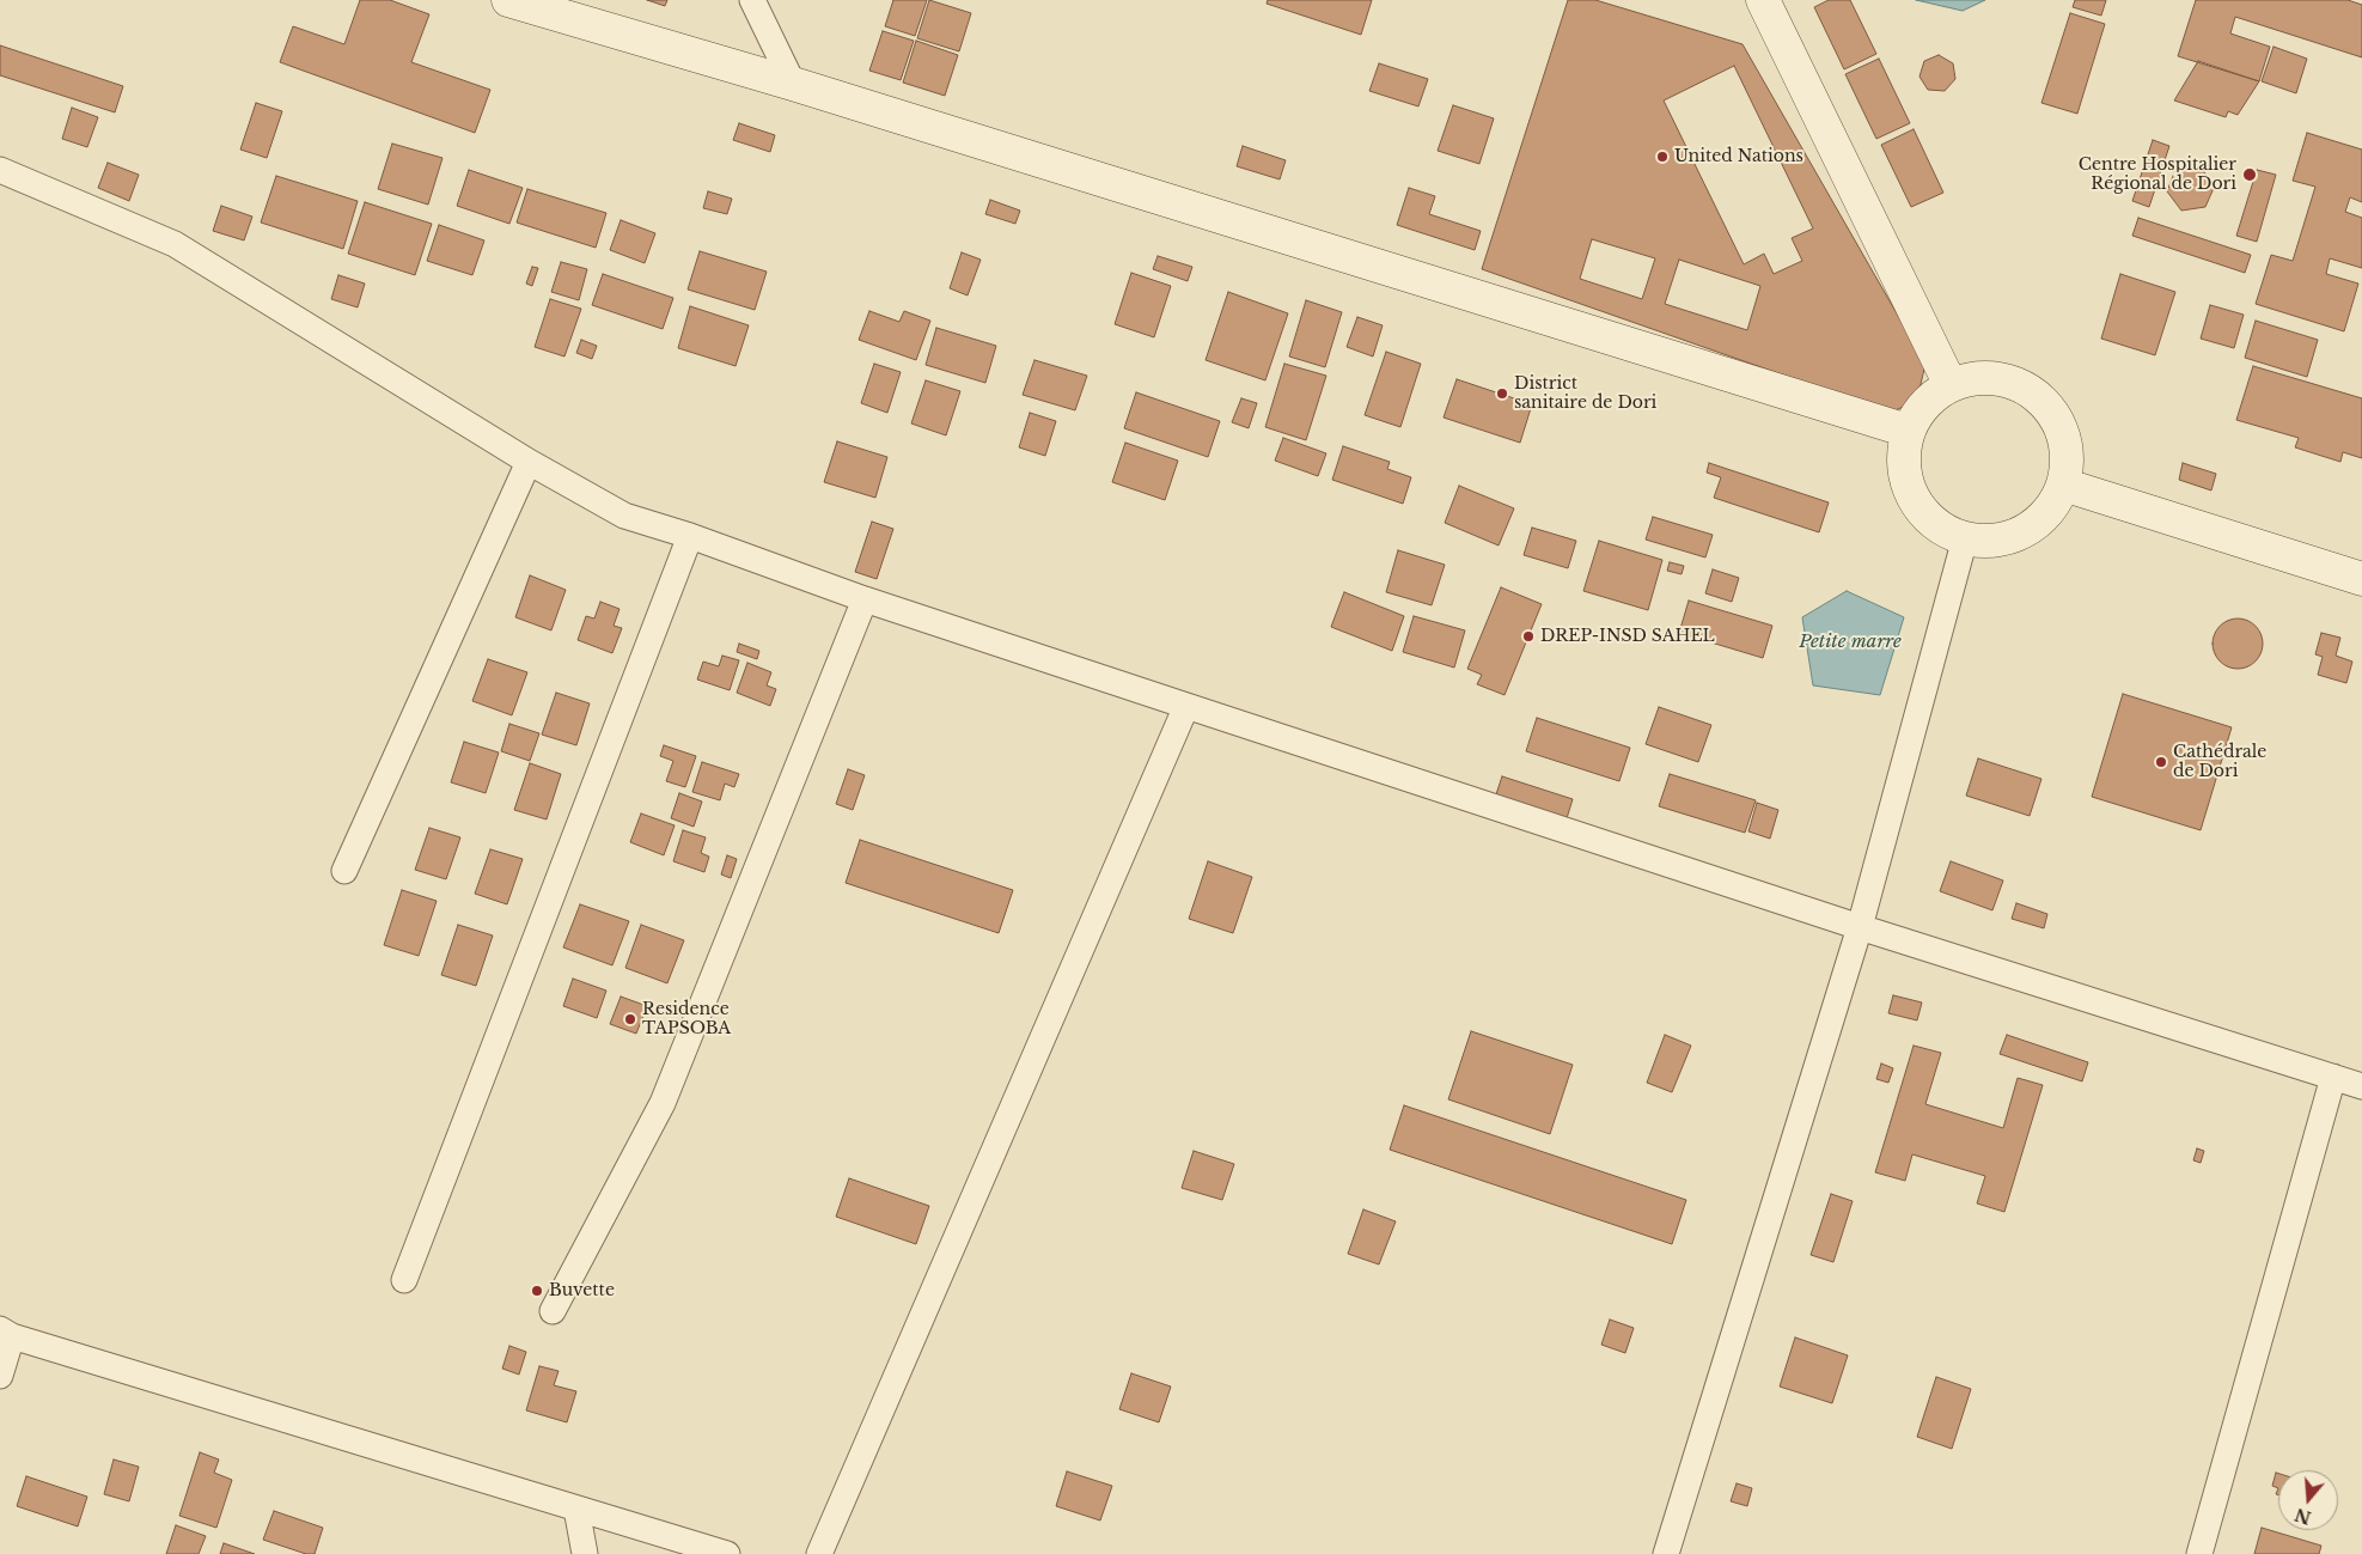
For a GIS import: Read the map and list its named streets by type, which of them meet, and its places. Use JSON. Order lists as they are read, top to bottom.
{
  "water": ["Petite marre"],
  "places": [
    "United Nations",
    "Centre Hospitalier Régional de Dori",
    "District sanitaire de Dori",
    "DREP-INSD SAHEL",
    "Cathédrale de Dori",
    "Residence TAPSOBA",
    "Buvette"
  ],
  "north": "bottom"
}
